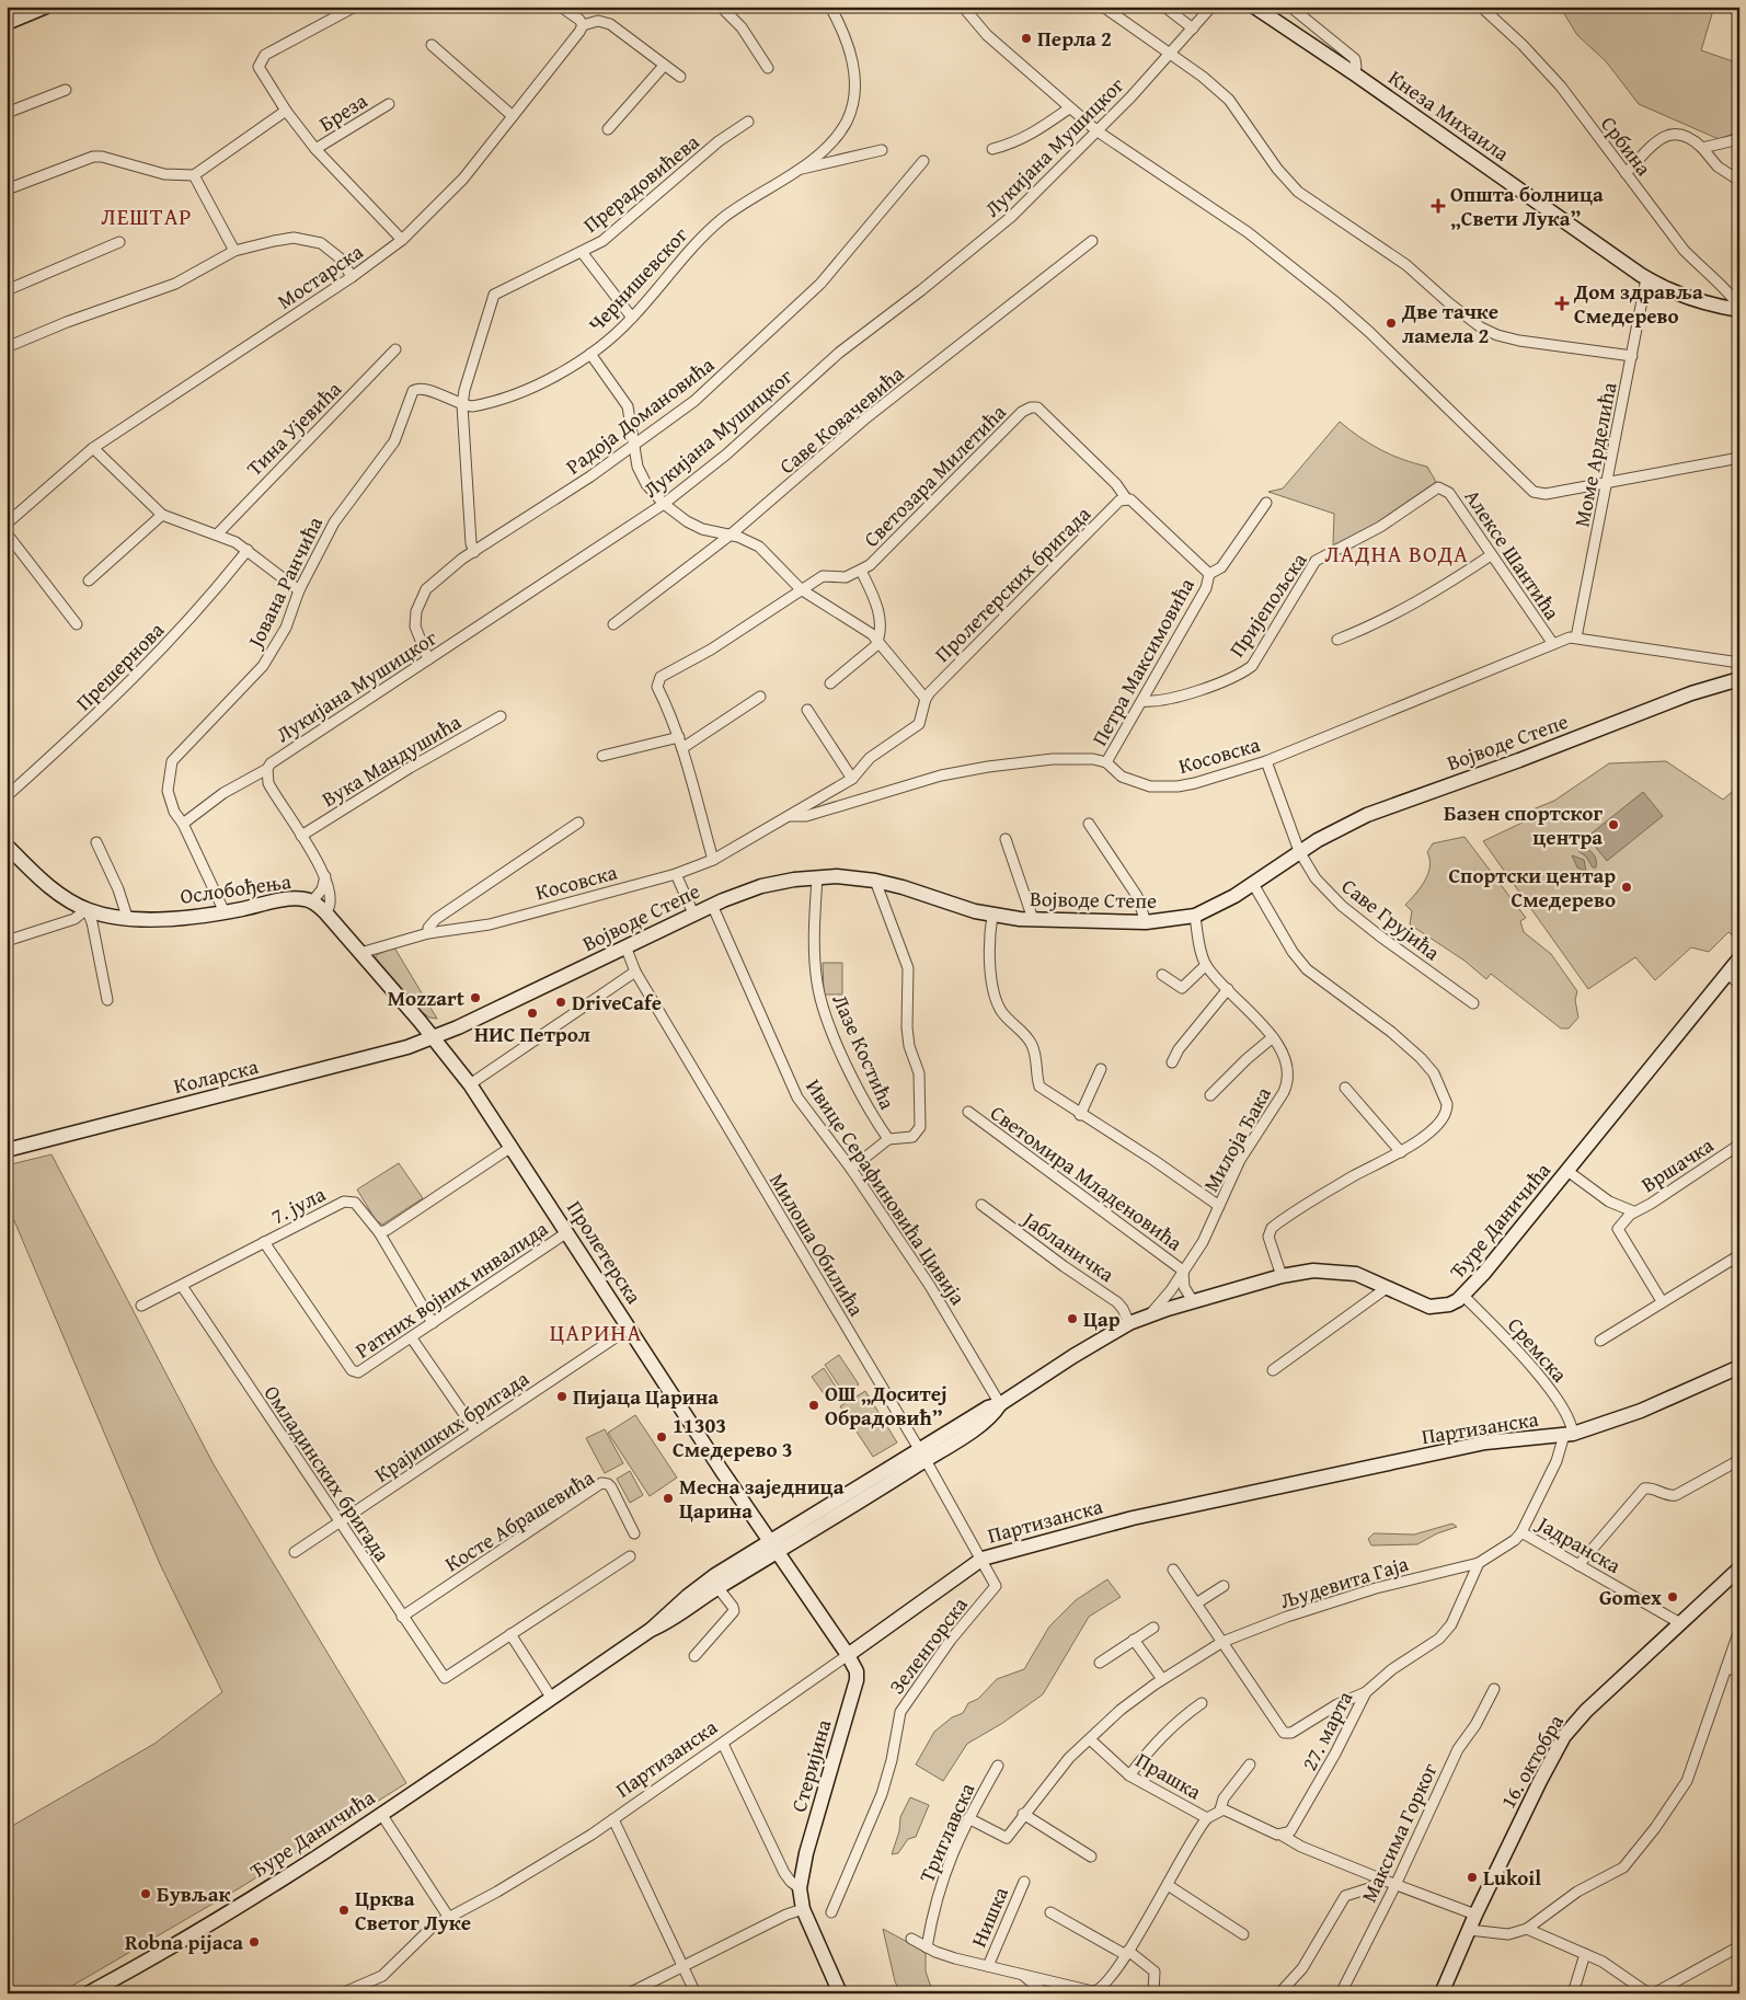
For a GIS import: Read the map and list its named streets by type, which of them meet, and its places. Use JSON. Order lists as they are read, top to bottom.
{
  "streets": {
    "street": [
      "Бреза",
      "Кнеза Михаила",
      "Србина",
      "Лукијана Мушицког",
      "Прерадовићева",
      "Мостарска",
      "Чернишевског",
      "Радоја Домановића",
      "Саве Ковачевића",
      "Тина Ујевића",
      "Моме Арделића",
      "Светозара Милетића",
      "Алексе Шантића",
      "Јована Ранчића",
      "Пролетерских бригада",
      "Пријепољска",
      "Петра Максимовића",
      "Прешернова",
      "Војводе Степе",
      "Косовска",
      "Вука Мандушића",
      "Ослобођења",
      "Саве Грујића",
      "Лазе Костића",
      "Коларска",
      "Милоја Ђака",
      "Вршачка",
      "Светомира Младеновића",
      "Ивице Серафиновића Цивија",
      "7. јула",
      "Ђуре Даничића",
      "Милоша Обилића",
      "Јабланичка",
      "Пролетерска",
      "Ратних војних инвалида",
      "Сремска",
      "Крајишких бригада",
      "Партизанска",
      "Омладинских бригада",
      "Косте Абрашевића",
      "Јадранска",
      "Људевита Гаја",
      "Зеленгорска",
      "27. марта",
      "16. октобра",
      "Стеријина",
      "Прашка",
      "Триглавска",
      "Максима Горког",
      "Нишка"
    ]
  },
  "crossings": [
    ["Кнеза Михаила", "Србина"],
    ["Кнеза Михаила", "Моме Арделића"],
    ["Лукијана Мушицког", "Радоја Домановића"],
    ["Лукијана Мушицког", "Вука Мандушића"],
    ["Лукијана Мушицког", "Ослобођења"],
    ["Прерадовићева", "Чернишевског"],
    ["Прерадовићева", "Радоја Домановића"],
    ["Прерадовићева", "Јована Ранчића"],
    ["Чернишевског", "Јована Ранчића"],
    ["Моме Арделића", "Косовска"],
    ["Светозара Милетића", "Пролетерских бригада"],
    ["Алексе Шантића", "Пријепољска"],
    ["Алексе Шантића", "Косовска"],
    ["Јована Ранчића", "Ослобођења"],
    ["Пролетерских бригада", "Косовска"],
    ["Пријепољска", "Петра Максимовића"],
    ["Петра Максимовића", "Косовска"],
    ["Војводе Степе", "Ослобођења"],
    ["Војводе Степе", "Саве Грујића"],
    ["Војводе Степе", "Лазе Костића"],
    ["Војводе Степе", "Коларска"],
    ["Војводе Степе", "Милоја Ђака"],
    ["Војводе Степе", "Ивице Серафиновића Цивија"],
    ["Војводе Степе", "Милоша Обилића"],
    ["Војводе Степе", "Пролетерска"],
    ["Косовска", "Ослобођења"],
    ["Ослобођења", "Коларска"],
    ["Ослобођења", "Пролетерска"],
    ["Коларска", "Пролетерска"],
    ["Милоја Ђака", "Светомира Младеновића"],
    ["Милоја Ђака", "Ђуре Даничића"],
    ["Вршачка", "Ђуре Даничића"],
    ["Ивице Серафиновића Цивија", "Ђуре Даничића"],
    ["7. јула", "Ратних војних инвалида"],
    ["7. јула", "Омладинских бригада"],
    ["Ђуре Даничића", "Милоша Обилића"],
    ["Ђуре Даничића", "Јабланичка"],
    ["Ђуре Даничића", "Пролетерска"],
    ["Ђуре Даничића", "Сремска"],
    ["Милоша Обилића", "Партизанска"],
    ["Милоша Обилића", "Зеленгорска"],
    ["Пролетерска", "Ратних војних инвалида"],
    ["Пролетерска", "Крајишких бригада"],
    ["Пролетерска", "Партизанска"],
    ["Пролетерска", "Стеријина"],
    ["Сремска", "Партизанска"],
    ["Сремска", "Јадранска"],
    ["Крајишких бригада", "Омладинских бригада"],
    ["Партизанска", "Јадранска"],
    ["Партизанска", "Зеленгорска"],
    ["Партизанска", "Стеријина"],
    ["Омладинских бригада", "Косте Абрашевића"],
    ["Јадранска", "16. октобра"],
    ["Људевита Гаја", "27. марта"],
    ["Људевита Гаја", "Прашка"],
    ["Људевита Гаја", "Триглавска"]
  ],
  "districts": ["ЛЕШТАР", "ЛАДНА ВОДА", "ЦАРИНА"],
  "places": {
    "other": [
      "Перла 2",
      "Две тачке ламела 2",
      "Базен спортског центра",
      "Спортски центар Смедерево",
      "Mozzart",
      "DriveCafe",
      "НИС Петрол",
      "Цар",
      "Пијаца Царина",
      "ОШ „Доситеј Обрадовић”",
      "11303 Смедерево 3",
      "Месна заједница Царина",
      "Gomex",
      "Lukoil",
      "Бувљак",
      "Црква Светог Луке",
      "Robna pijaca"
    ],
    "health": ["Општа болница „Свети Лука”", "Дом здравља Смедерево"]
  }
}
